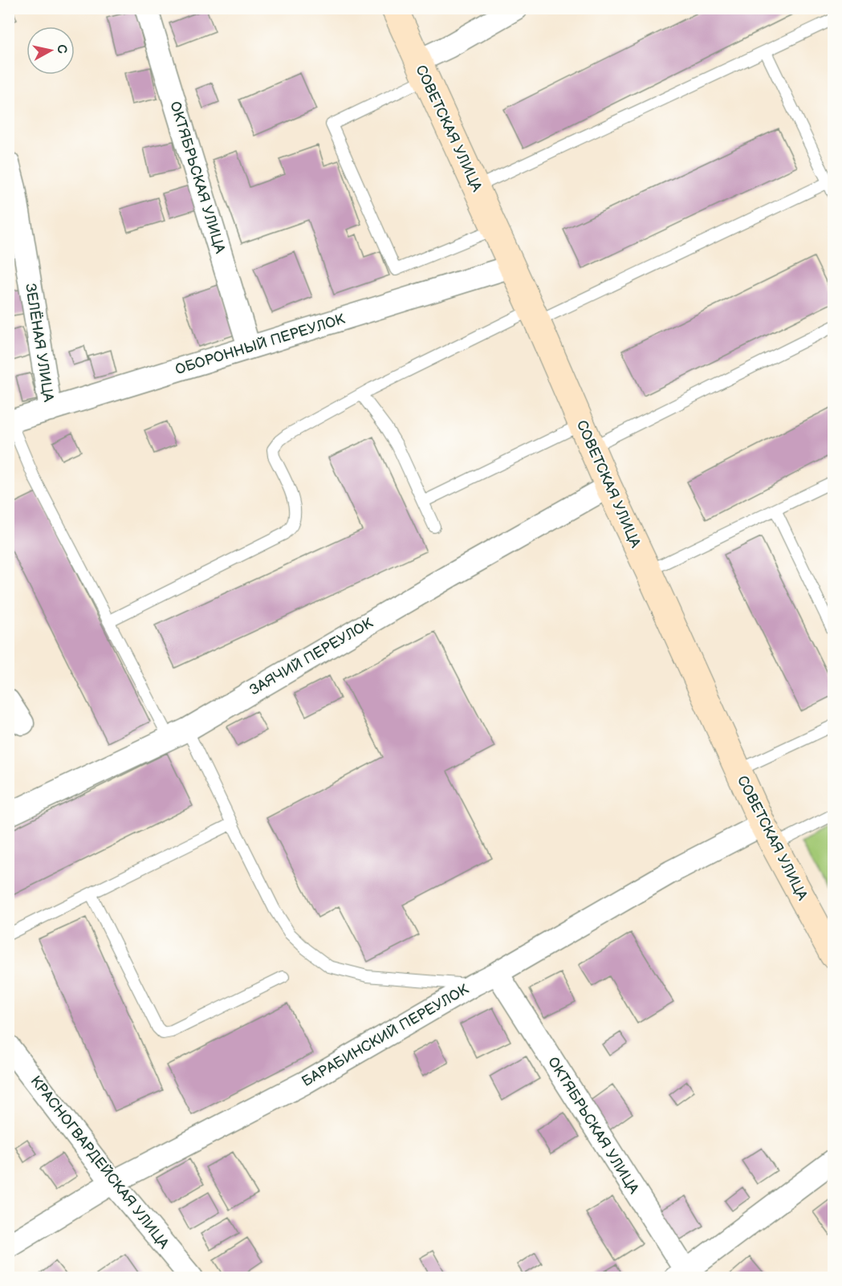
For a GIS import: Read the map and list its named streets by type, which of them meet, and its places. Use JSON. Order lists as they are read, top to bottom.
{
  "streets": {
    "street": [
      "СОВЕТСКАЯ УЛИЦА",
      "ОКТЯБРЬСКАЯ УЛИЦА",
      "ЗЕЛЁНАЯ УЛИЦА",
      "ОБОРОННЫЙ ПЕРЕУЛОК",
      "ЗАЯЧИЙ ПЕРЕУЛОК",
      "БАРАБИНСКИЙ ПЕРЕУЛОК",
      "КРАСНОГВАРДЕЙСКАЯ УЛИЦА"
    ]
  },
  "crossings": [
    ["СОВЕТСКАЯ УЛИЦА", "ОБОРОННЫЙ ПЕРЕУЛОК"],
    ["СОВЕТСКАЯ УЛИЦА", "ЗАЯЧИЙ ПЕРЕУЛОК"],
    ["СОВЕТСКАЯ УЛИЦА", "БАРАБИНСКИЙ ПЕРЕУЛОК"],
    ["ОКТЯБРЬСКАЯ УЛИЦА", "ОБОРОННЫЙ ПЕРЕУЛОК"],
    ["ОКТЯБРЬСКАЯ УЛИЦА", "БАРАБИНСКИЙ ПЕРЕУЛОК"],
    ["ЗЕЛЁНАЯ УЛИЦА", "ОБОРОННЫЙ ПЕРЕУЛОК"],
    ["БАРАБИНСКИЙ ПЕРЕУЛОК", "КРАСНОГВАРДЕЙСКАЯ УЛИЦА"]
  ],
  "north": "right"
}
